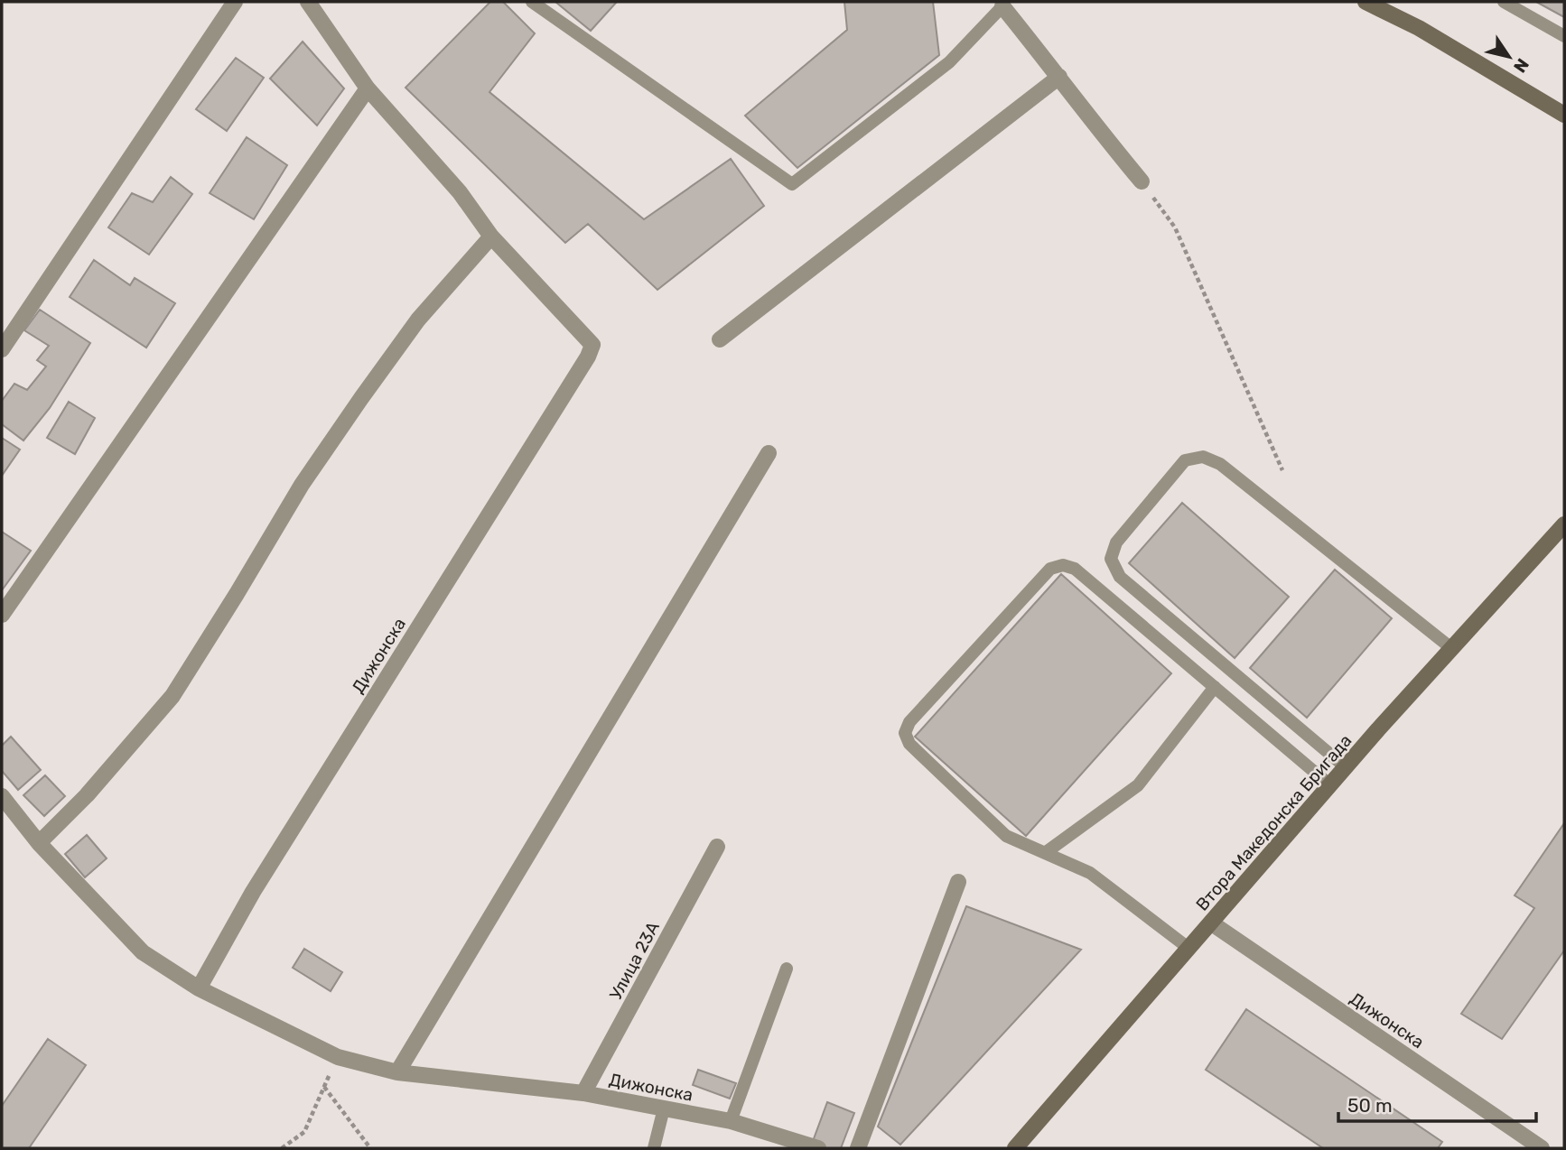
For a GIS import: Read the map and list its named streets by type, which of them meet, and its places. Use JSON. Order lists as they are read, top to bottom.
{
  "streets": {
    "street": ["Дижонска", "Втора Македонска Бригада", "Улица 23А"]
  },
  "crossings": [
    ["Дижонска", "Втора Македонска Бригада"],
    ["Дижонска", "Улица 23А"]
  ],
  "scale_bar": "50 m",
  "north": "bottom right"
}
